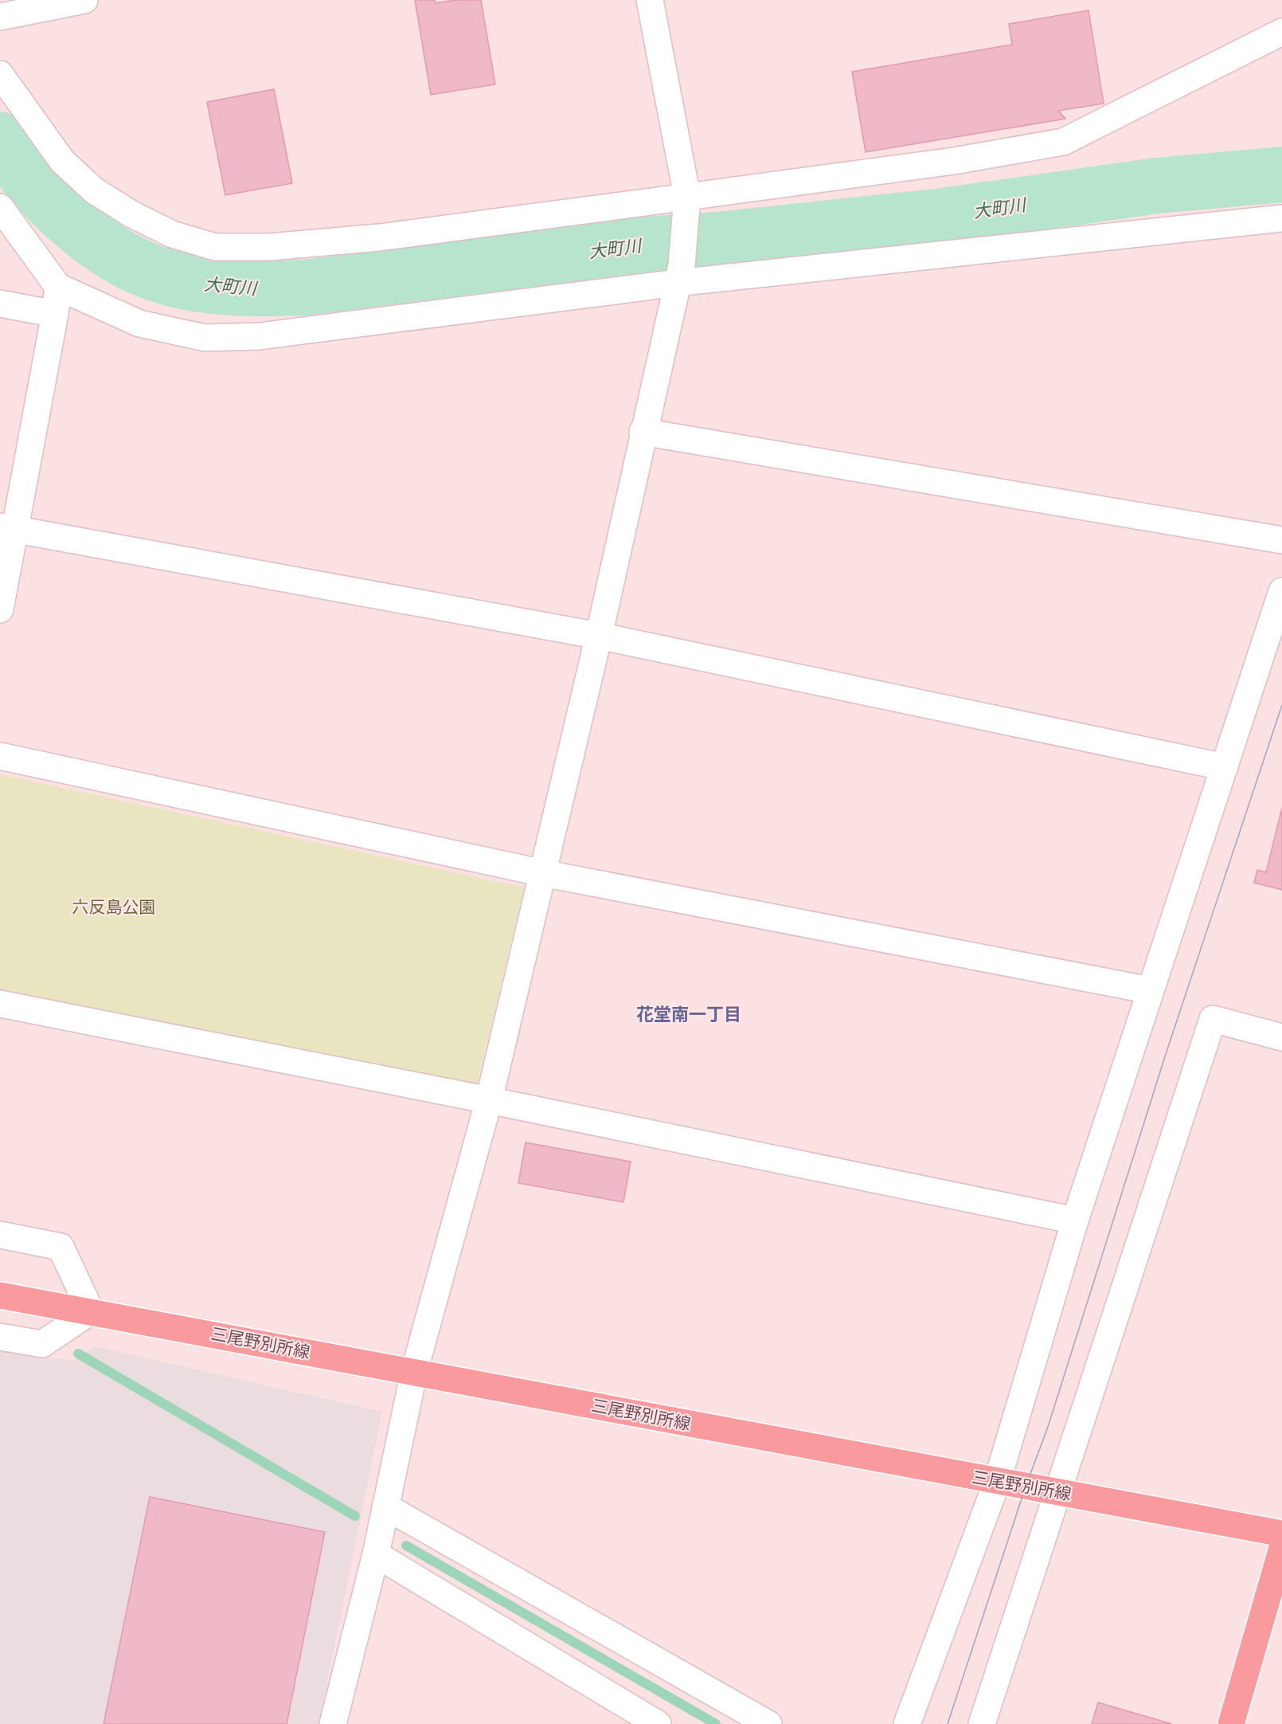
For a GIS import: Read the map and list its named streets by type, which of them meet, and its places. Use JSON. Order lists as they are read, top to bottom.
{
  "streets": {
    "main road": ["三尾野別所線"]
  },
  "districts": ["花堂南一丁目"],
  "water": ["大町川"],
  "parks": ["六反島公園"]
}
